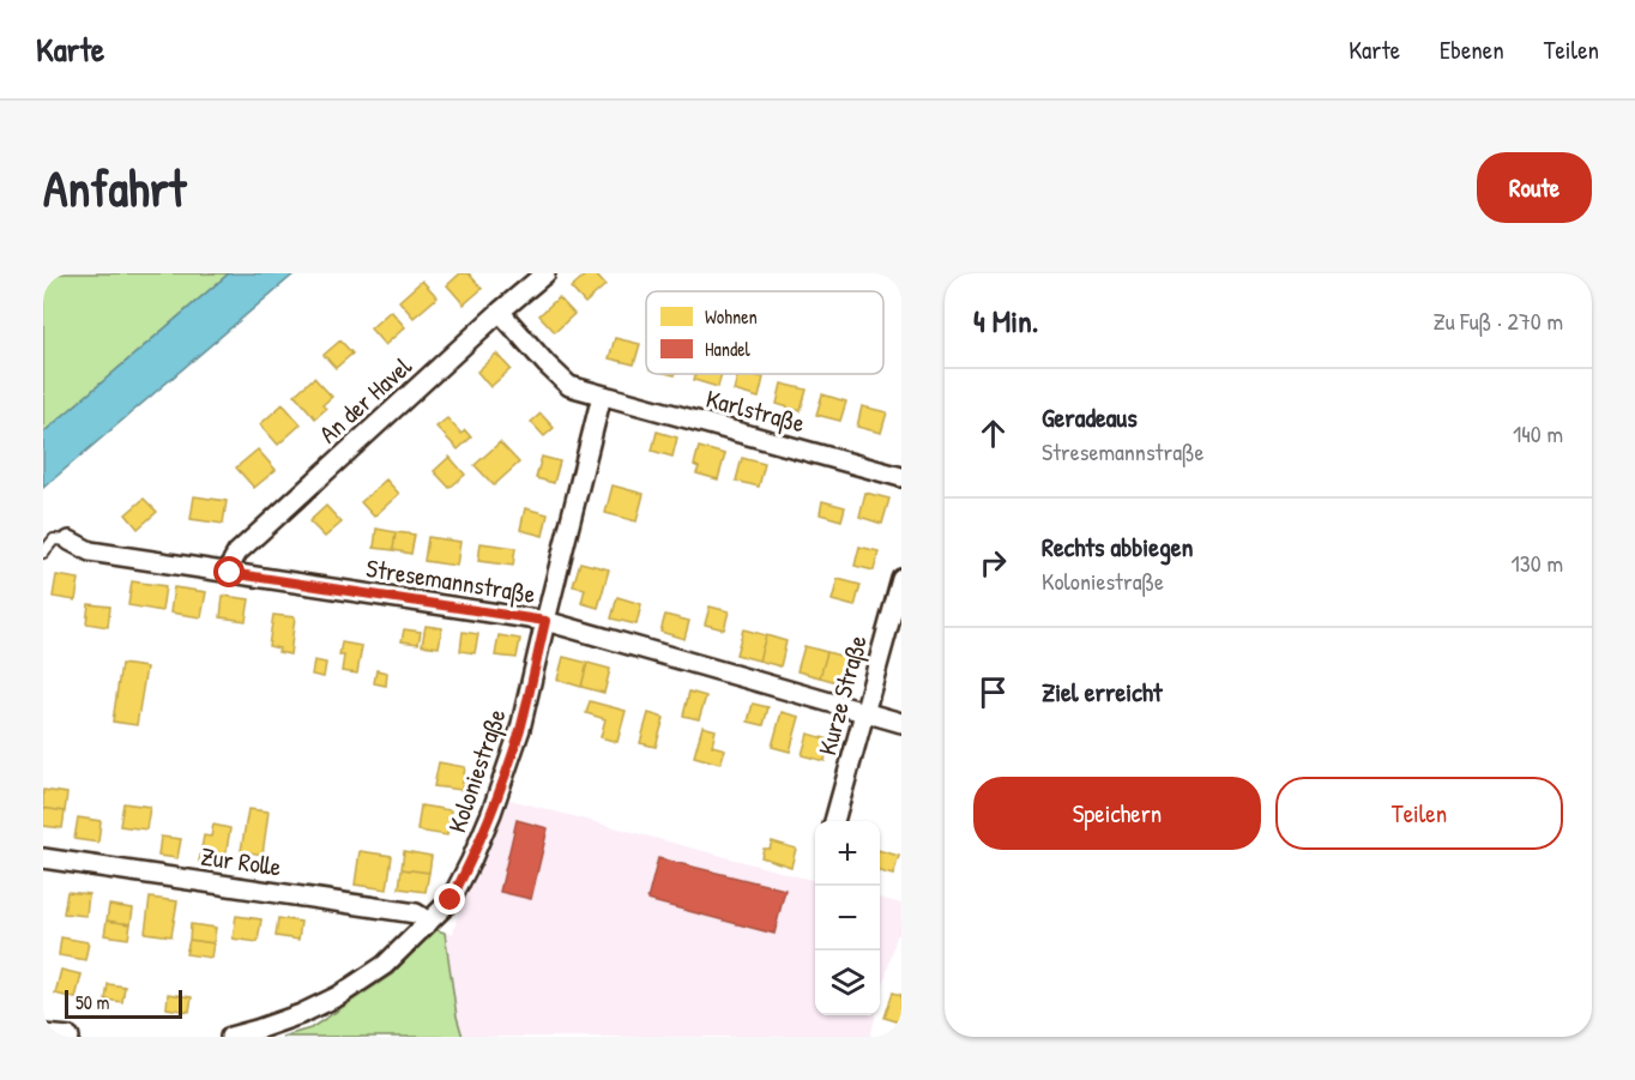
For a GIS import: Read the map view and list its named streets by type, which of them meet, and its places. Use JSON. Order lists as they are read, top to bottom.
{
  "streets": {
    "street": [
      "An der Havel",
      "Karlstraße",
      "Stresemannstraße",
      "Kurze Straße",
      "Koloniestraße",
      "Zur Rolle"
    ]
  },
  "crossings": [
    ["An der Havel", "Karlstraße"],
    ["An der Havel", "Stresemannstraße"],
    ["Karlstraße", "Koloniestraße"],
    ["Stresemannstraße", "Kurze Straße"],
    ["Stresemannstraße", "Koloniestraße"],
    ["Koloniestraße", "Zur Rolle"]
  ],
  "legend": ["Wohnen", "Handel"],
  "scale_bar": "50 m",
  "page": {
    "header": "Karte",
    "nav": ["Karte", "Ebenen", "Teilen"],
    "buttons": [
      "Route",
      ["Speichern", "Teilen"]
    ],
    "title": "Anfahrt",
    "heading": ["4 Min.", "Zu Fuß · 270 m"],
    "list": [
      ["Geradeaus", "Stresemannstraße", "140 m"],
      ["Rechts abbiegen", "Koloniestraße", "130 m"],
      "Ziel erreicht"
    ],
    "map_buttons": ["+", "−"],
    "scale": "50 m"
  }
}
